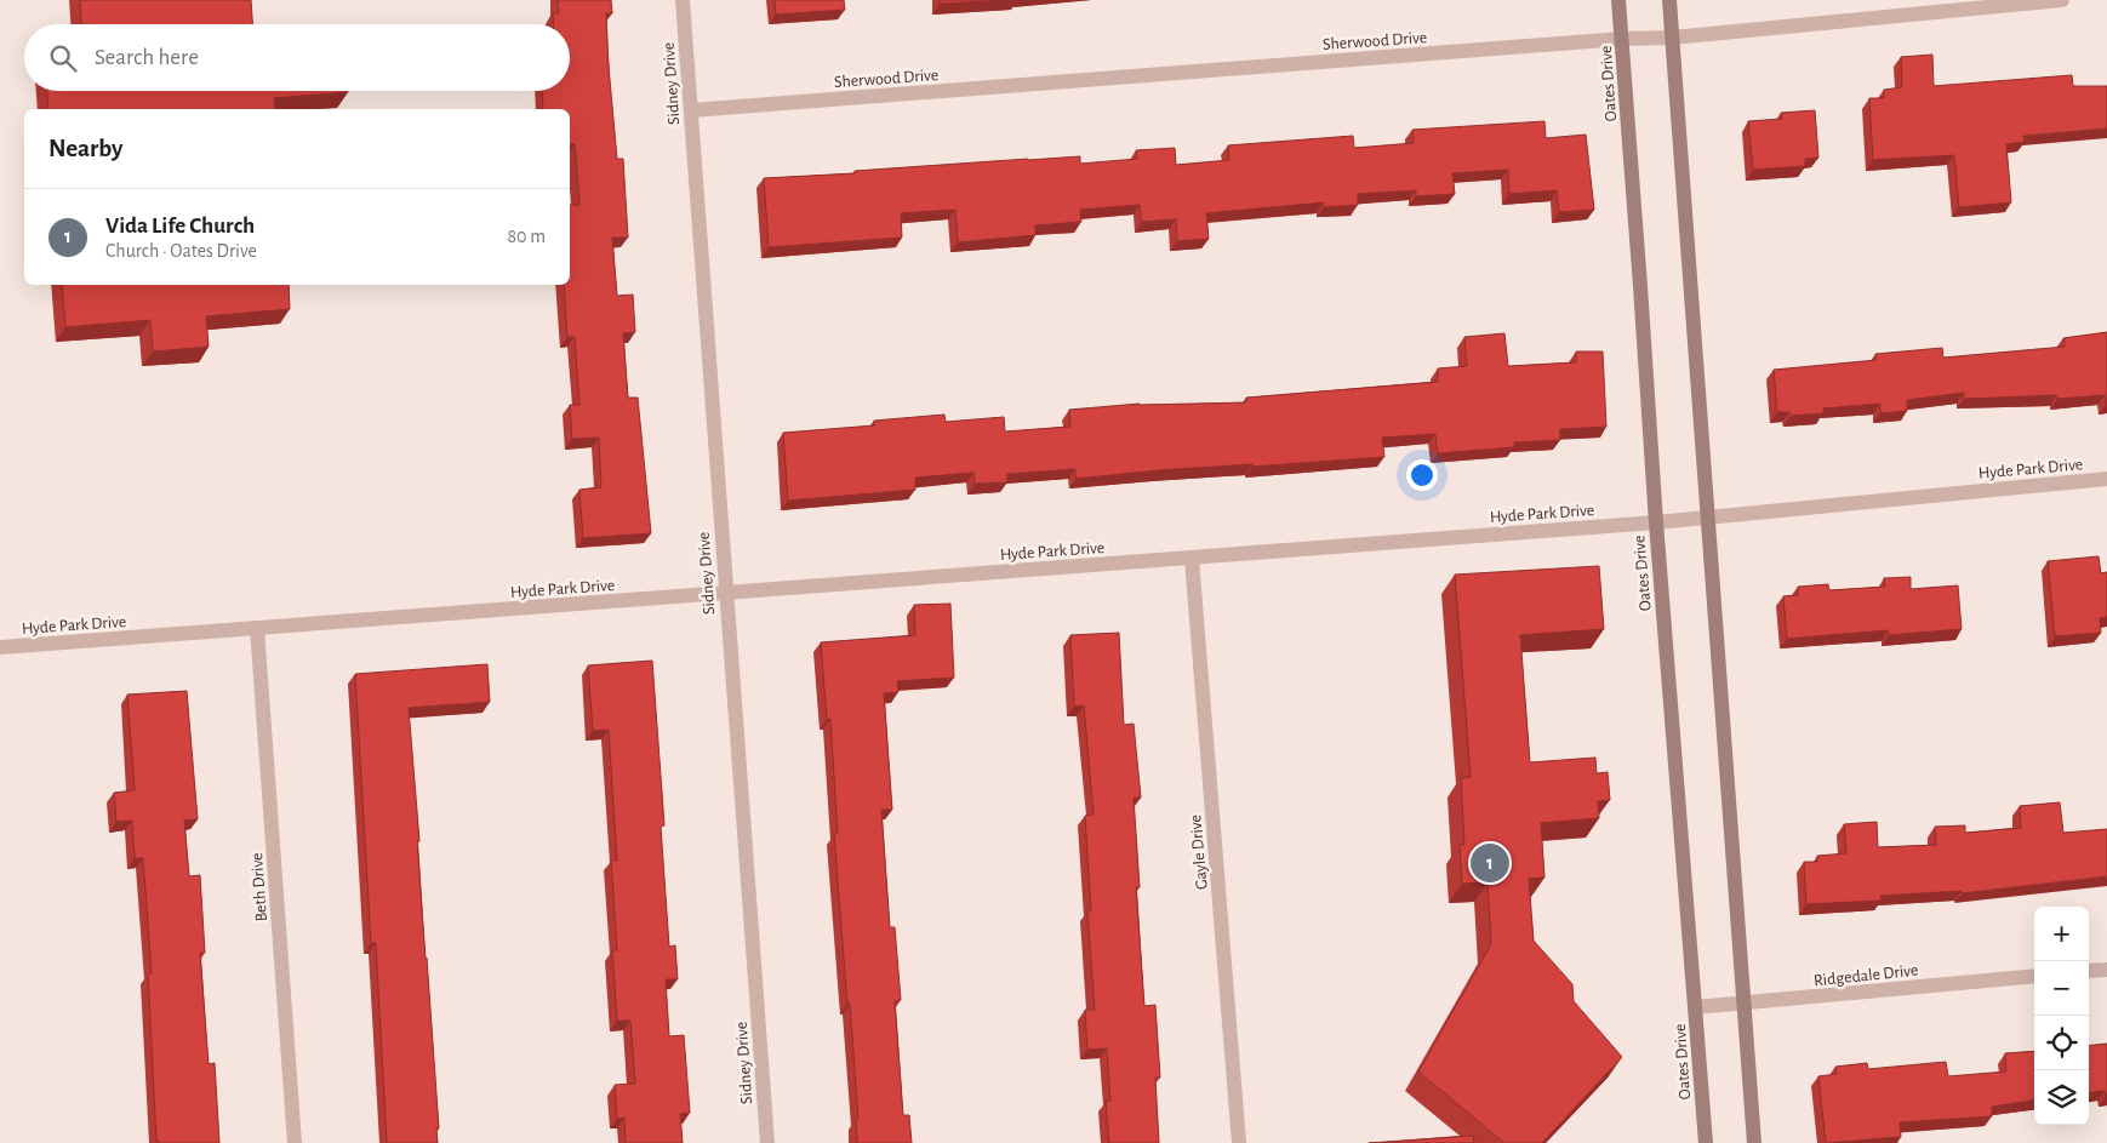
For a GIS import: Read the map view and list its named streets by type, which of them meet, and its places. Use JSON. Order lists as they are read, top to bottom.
{
  "streets": {
    "main road": ["Oates Drive"],
    "street": [
      "Sherwood Drive",
      "Sidney Drive",
      "Hyde Park Drive",
      "Gayle Drive",
      "Beth Drive",
      "Ridgedale Drive"
    ]
  },
  "crossings": [
    ["Sherwood Drive", "Sidney Drive"],
    ["Sherwood Drive", "Oates Drive"],
    ["Sidney Drive", "Hyde Park Drive"],
    ["Oates Drive", "Hyde Park Drive"],
    ["Oates Drive", "Ridgedale Drive"],
    ["Hyde Park Drive", "Gayle Drive"],
    ["Hyde Park Drive", "Beth Drive"]
  ],
  "page": {
    "search": "Search here",
    "heading": "Nearby",
    "list": [
      {
        "mark": "1",
        "name": "Vida Life Church",
        "note": "Church · Oates Drive",
        "value": "80 m"
      }
    ],
    "pins": "1",
    "map_buttons": ["+", "−"]
  }
}
